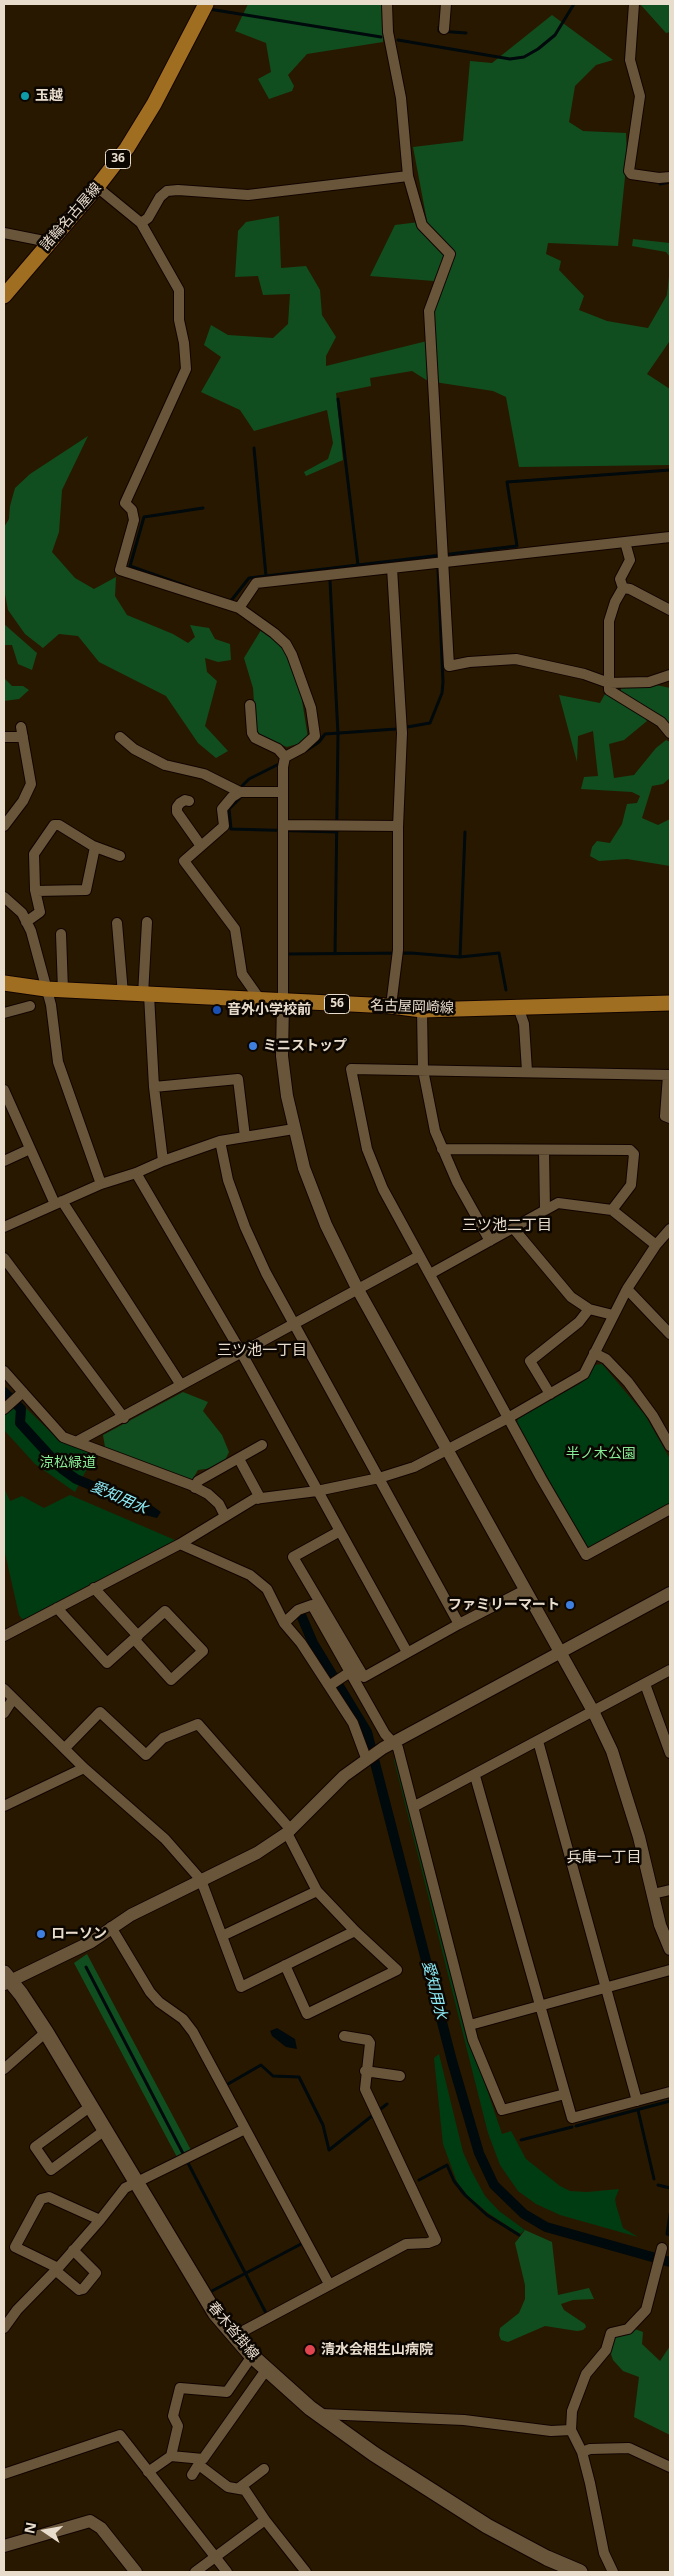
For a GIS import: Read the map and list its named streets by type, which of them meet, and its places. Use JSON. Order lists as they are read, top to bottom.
{
  "streets": {
    "main road": [
      "36",
      "諸輪名古屋線",
      "56",
      "名古屋岡崎線",
      "春木沓掛線"
    ]
  },
  "districts": ["三ツ池二丁目", "三ツ池一丁目", "兵庫一丁目"],
  "water": ["愛知用水"],
  "parks": ["半ノ木公園", "涼松緑道"],
  "places": [
    "玉越",
    "音外小学校前",
    "ミニストップ",
    "ファミリーマート",
    "ローソン",
    "清水会相生山病院"
  ],
  "north": "left"
}
